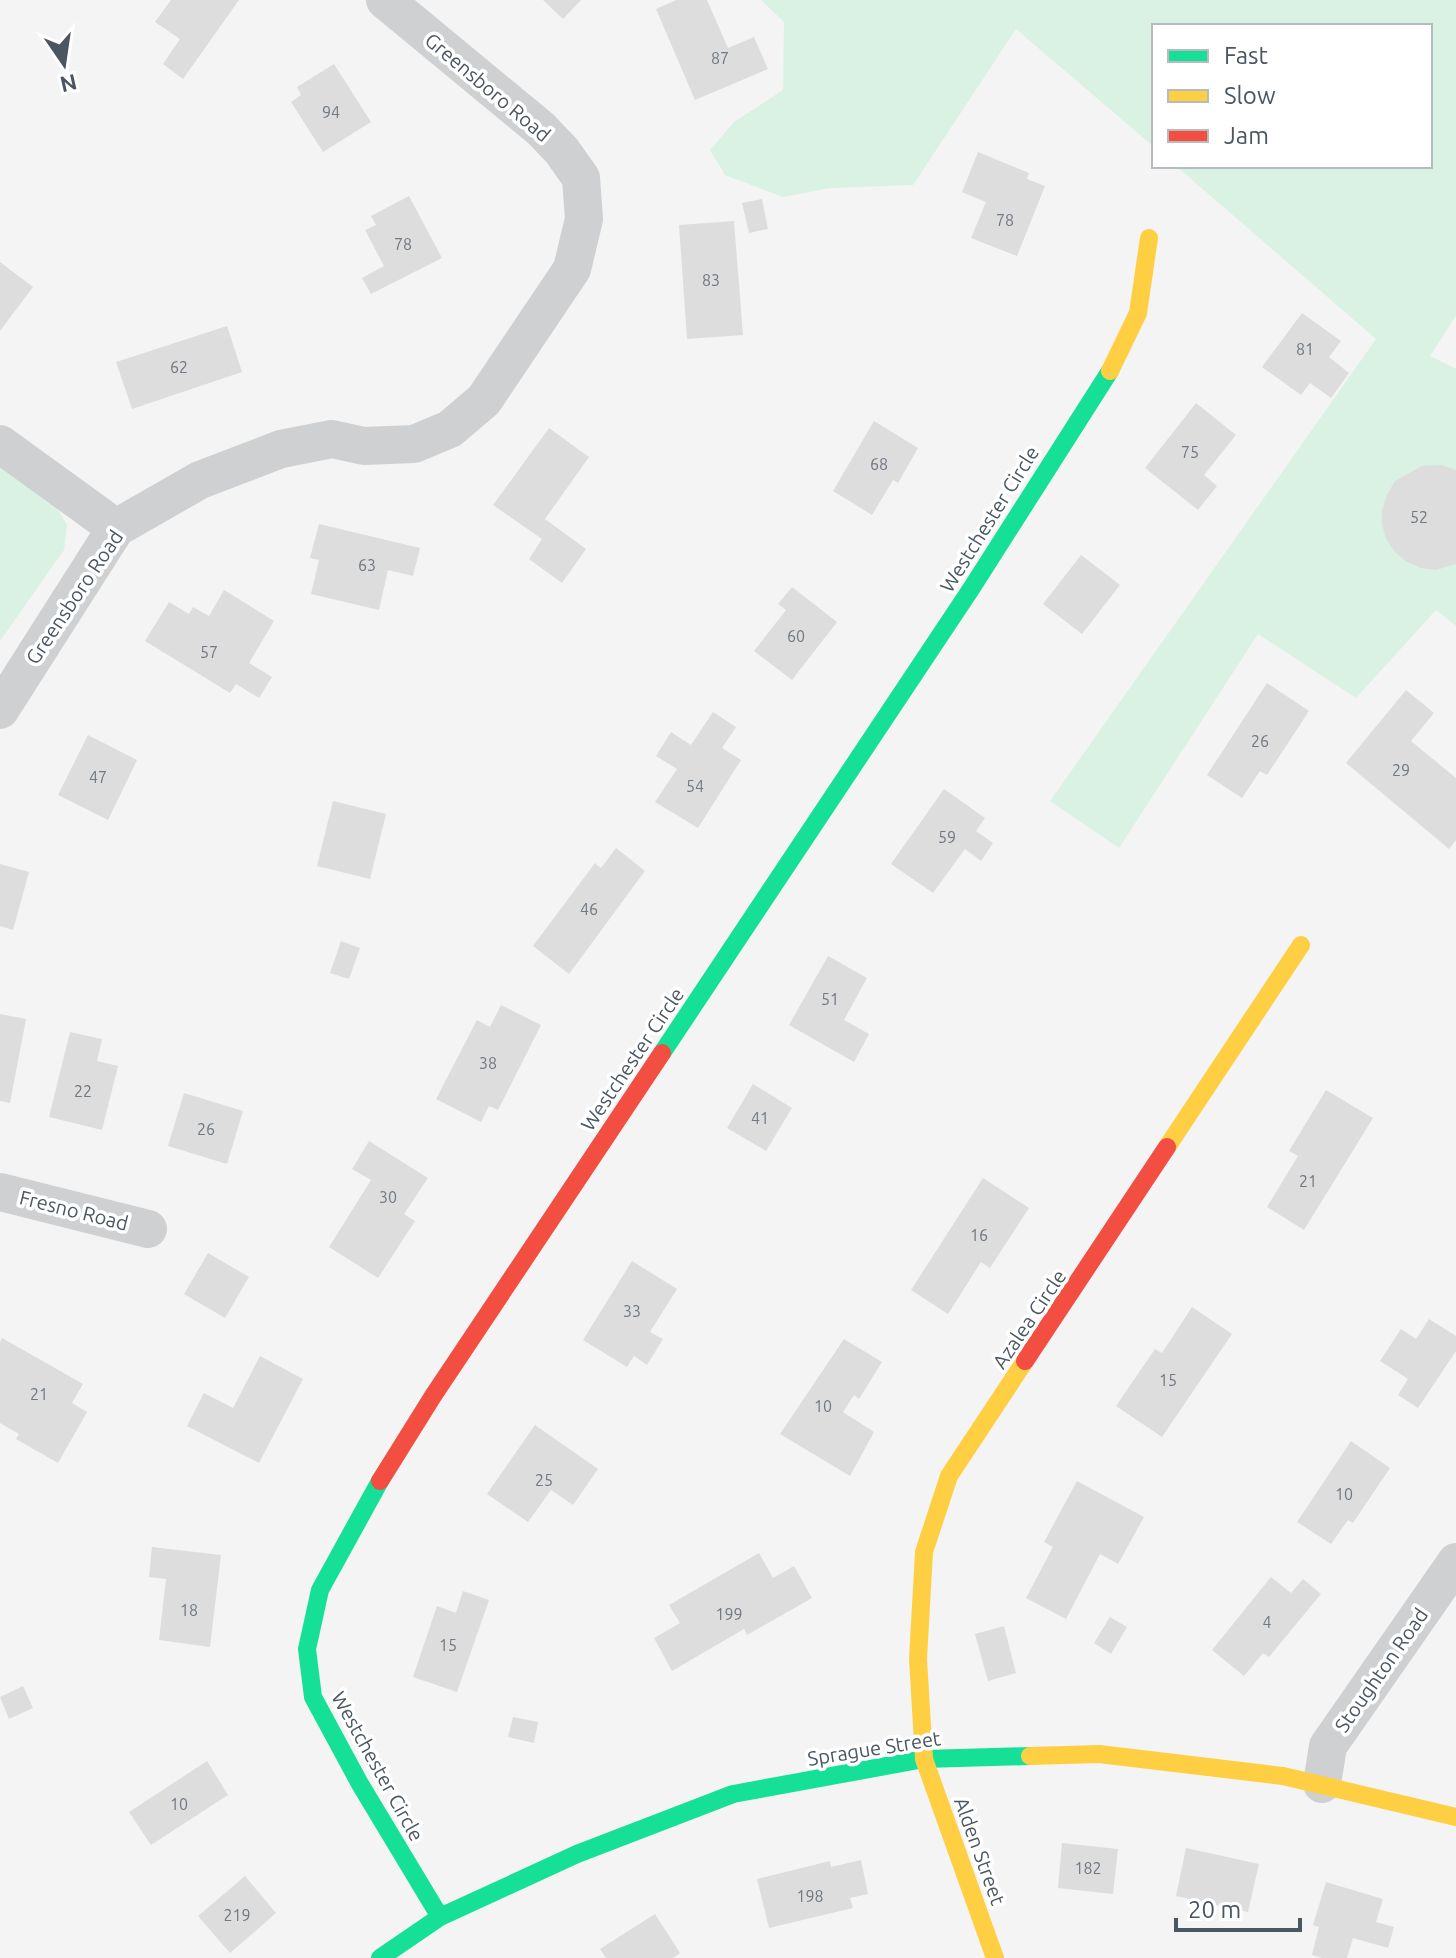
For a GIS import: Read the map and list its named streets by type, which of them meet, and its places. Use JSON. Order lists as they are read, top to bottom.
{
  "streets": {
    "street": [
      "Greensboro Road",
      "Westchester Circle",
      "Fresno Road",
      "Azalea Circle",
      "Stoughton Road",
      "Sprague Street",
      "Alden Street"
    ]
  },
  "crossings": [
    ["Westchester Circle", "Sprague Street"],
    ["Azalea Circle", "Sprague Street"],
    ["Azalea Circle", "Alden Street"],
    ["Stoughton Road", "Sprague Street"],
    ["Sprague Street", "Alden Street"]
  ],
  "house_numbers": [
    "87",
    "94",
    "78",
    "78",
    "83",
    "81",
    "62",
    "75",
    "68",
    "52",
    "63",
    "60",
    "57",
    "26",
    "29",
    "47",
    "54",
    "59",
    "46",
    "51",
    "38",
    "22",
    "41",
    "26",
    "21",
    "30",
    "16",
    "33",
    "15",
    "21",
    "10",
    "25",
    "10",
    "18",
    "199",
    "4",
    "15",
    "10",
    "182",
    "198",
    "219"
  ],
  "legend": ["Fast", "Slow", "Jam"],
  "scale_bar": "20 m",
  "north": "bottom"
}
